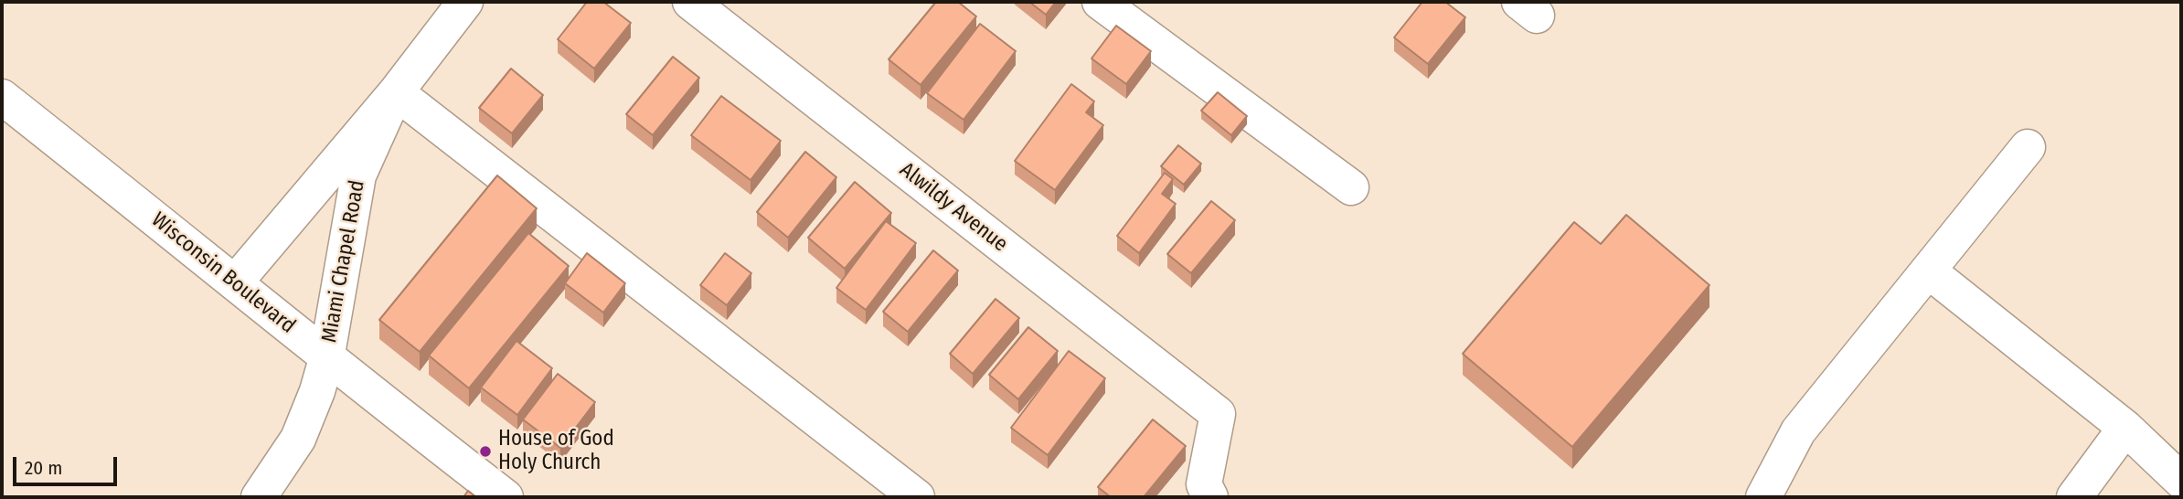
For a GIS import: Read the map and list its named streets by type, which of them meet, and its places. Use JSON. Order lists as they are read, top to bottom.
{
  "streets": {
    "street": ["Alwildy Avenue", "Miami Chapel Road", "Wisconsin Boulevard"]
  },
  "crossings": [
    ["Miami Chapel Road", "Wisconsin Boulevard"]
  ],
  "places": ["House of God Holy Church"],
  "scale_bar": "20 m"
}
